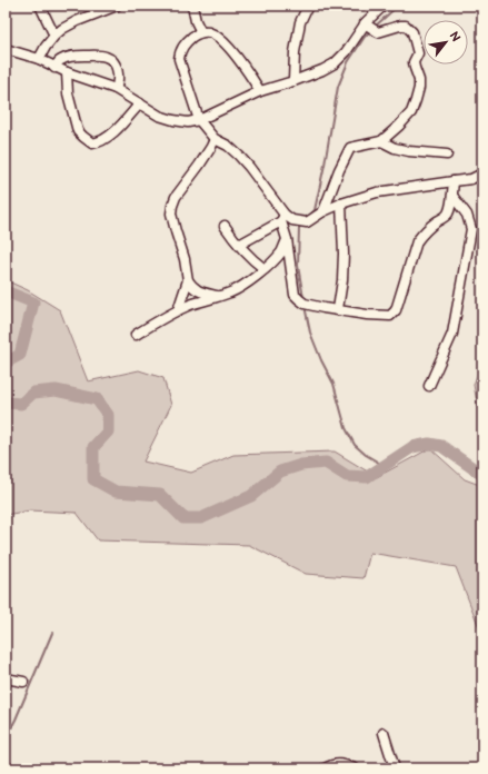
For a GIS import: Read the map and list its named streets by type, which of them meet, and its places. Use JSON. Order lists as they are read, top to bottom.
{
  "north": "top right"
}
